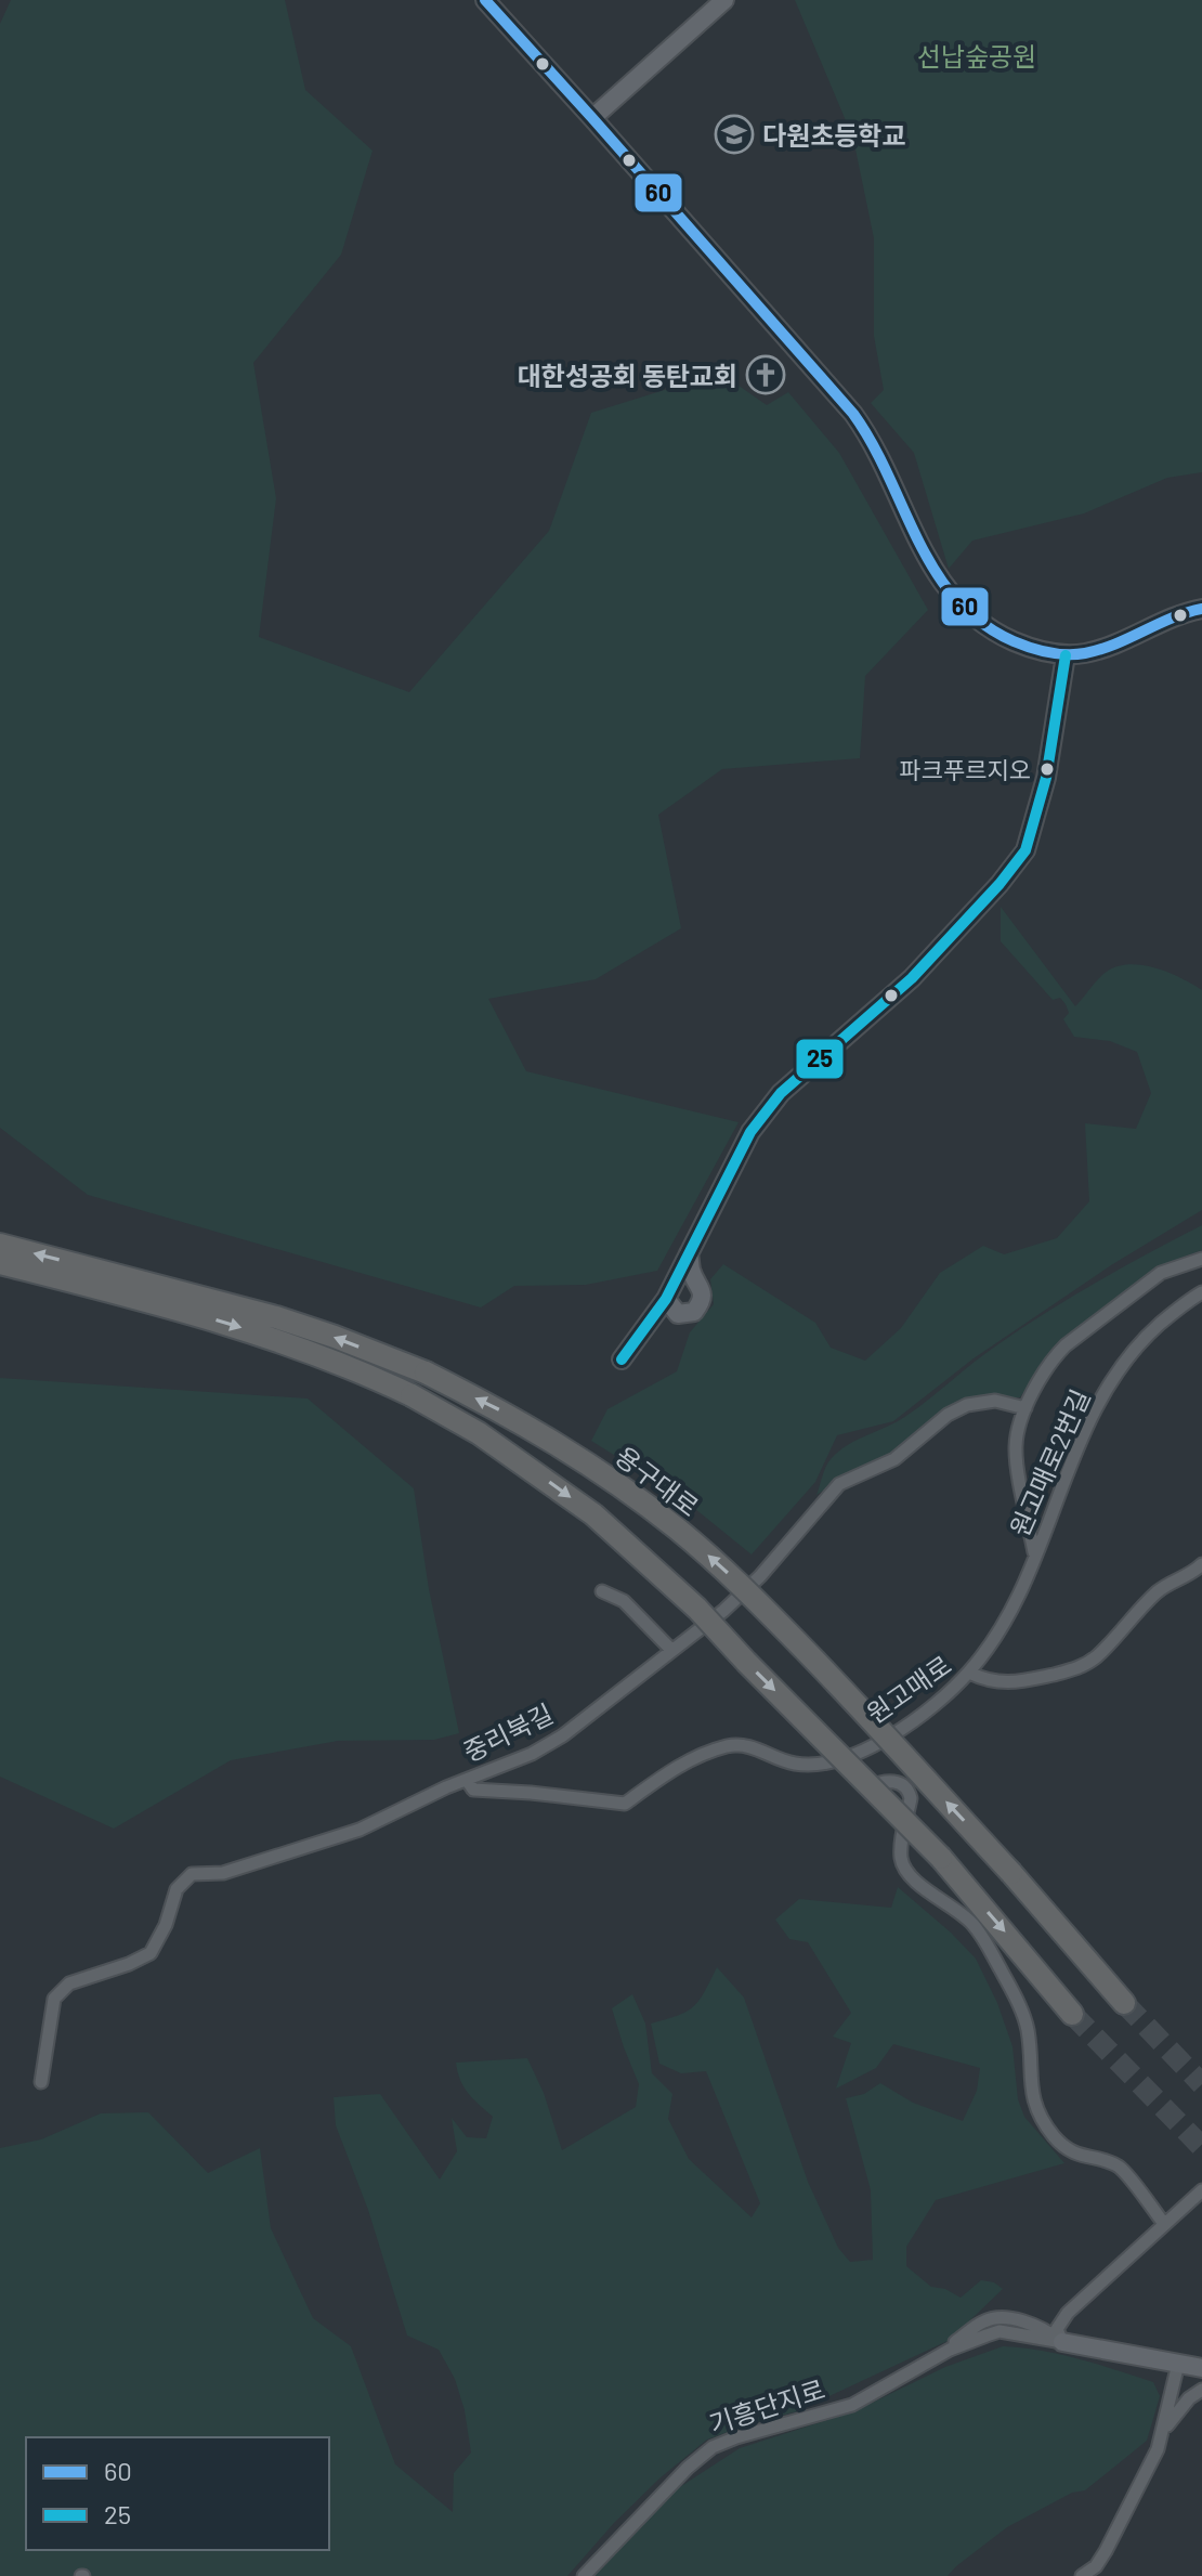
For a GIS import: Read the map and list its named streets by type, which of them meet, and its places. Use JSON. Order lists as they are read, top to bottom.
{
  "streets": {
    "highway": ["용구대로"],
    "street": [
      "원고매로2번길",
      "원고매로",
      "중리북길",
      "기흥단지로"
    ]
  },
  "crossings": [
    ["원고매로2번길", "원고매로"],
    ["원고매로", "중리북길"]
  ],
  "parks": ["선납숲공원"],
  "places": {
    "school or university": ["다원초등학교"],
    "church": ["대한성공회 동탄교회"],
    "other": ["파크푸르지오"]
  },
  "lines": ["transit line 60", "transit line 25"],
  "legend": ["60", "25"]
}
